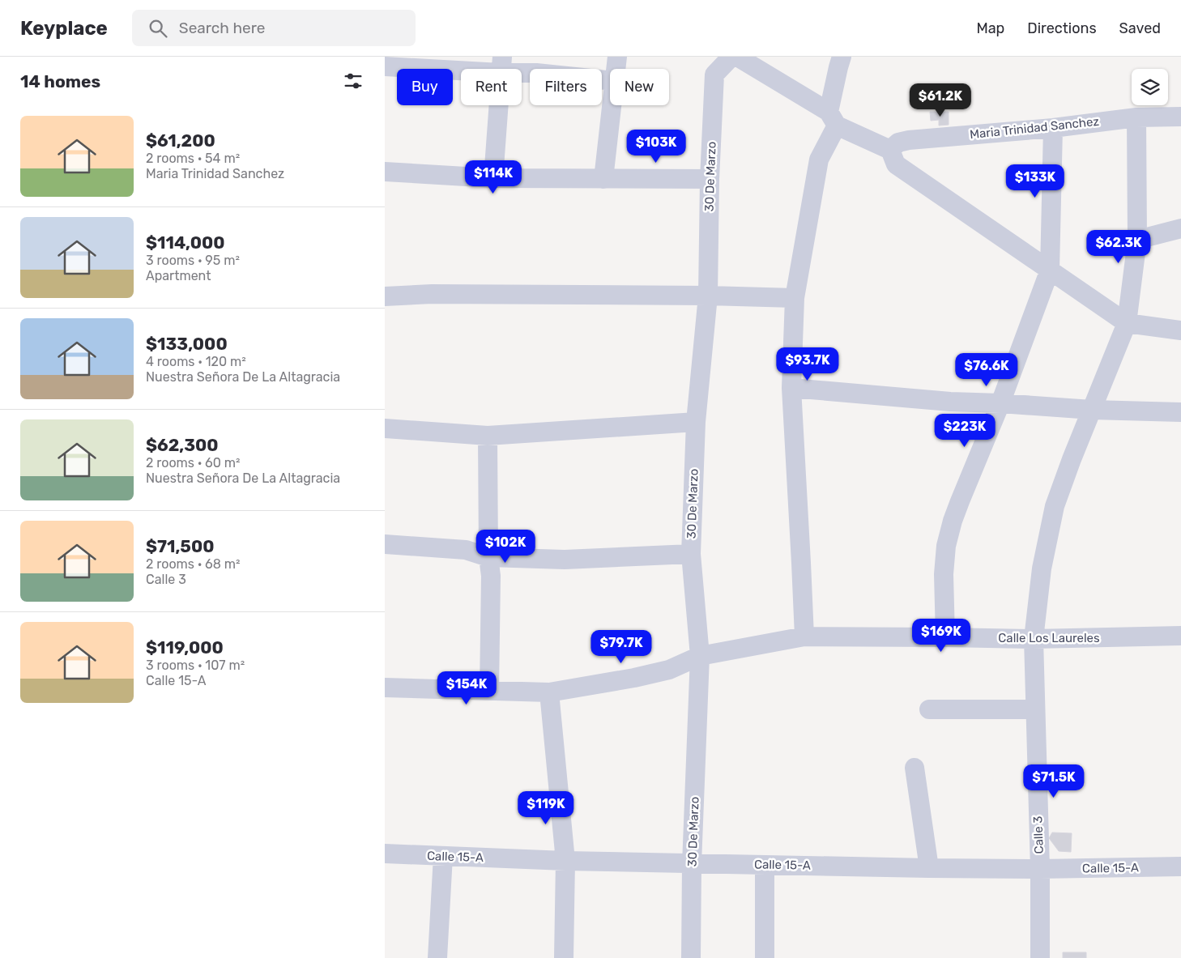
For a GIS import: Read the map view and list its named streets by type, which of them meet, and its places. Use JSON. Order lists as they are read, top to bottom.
{
  "streets": {
    "street": [
      "Maria Trinidad Sanchez",
      "30 De Marzo",
      "Calle Los Laureles",
      "Calle 3",
      "Calle 15-A"
    ]
  },
  "crossings": [
    ["Maria Trinidad Sanchez", "Calle 3"],
    ["30 De Marzo", "Calle Los Laureles"],
    ["30 De Marzo", "Calle 15-A"],
    ["Calle Los Laureles", "Calle 3"],
    ["Calle 3", "Calle 15-A"]
  ],
  "page": {
    "header": "Keyplace",
    "search": "Search here",
    "nav": ["Map", "Directions", "Saved"],
    "heading": "14 homes",
    "chip": [
      "Buy",
      "Rent",
      "Filters",
      "New"
    ],
    "price": [
      "$61.2K",
      "$103K",
      "$114K",
      "$133K",
      "$62.3K",
      "$93.7K",
      "$76.6K",
      "$223K",
      "$102K",
      "$169K",
      "$79.7K",
      "$154K",
      "$71.5K",
      "$119K"
    ],
    "list": [
      {
        "name": "$61,200",
        "note": "2 rooms · 54 m² · Maria Trinidad Sanchez"
      },
      {
        "name": "$114,000",
        "note": "3 rooms · 95 m² · Apartment"
      },
      {
        "name": "$133,000",
        "note": "4 rooms · 120 m² · Nuestra Señora De La Altagracia"
      },
      {
        "name": "$62,300",
        "note": "2 rooms · 60 m² · Nuestra Señora De La Altagracia"
      },
      {
        "name": "$71,500",
        "note": "2 rooms · 68 m² · Calle 3"
      },
      {
        "name": "$119,000",
        "note": "3 rooms · 107 m² · Calle 15-A"
      }
    ]
  }
}
